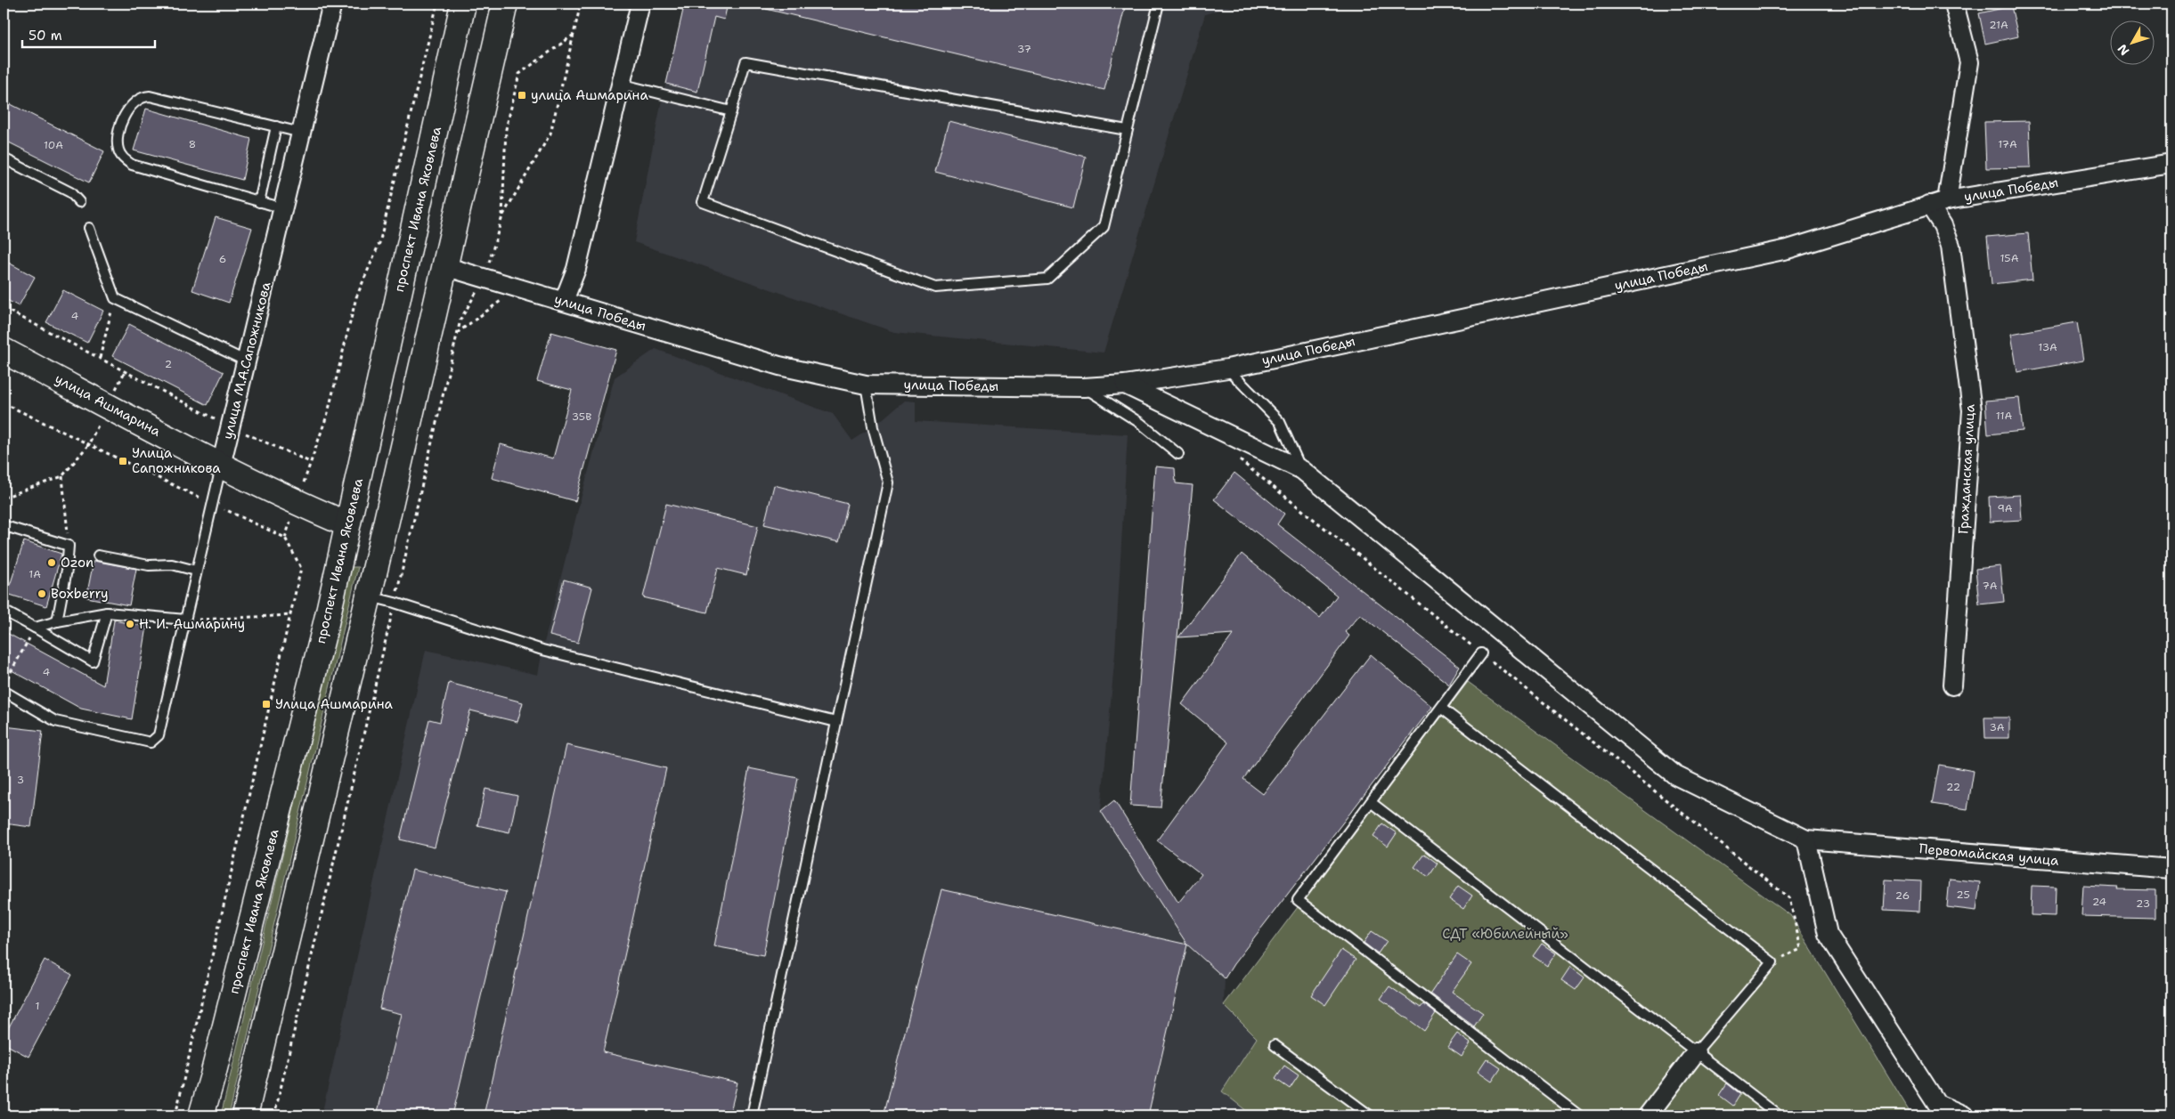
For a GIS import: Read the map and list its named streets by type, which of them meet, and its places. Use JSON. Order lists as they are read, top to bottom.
{
  "streets": {
    "main road": ["проспект Ивана Яковлева", "улица Ашмарина"],
    "street": [
      "улица Победы",
      "улица М.А.Сапожникова",
      "Гражданская улица",
      "Первомайская улица"
    ]
  },
  "crossings": [
    ["улица Победы", "Гражданская улица"],
    ["проспект Ивана Яковлева", "улица Ашмарина"],
    ["улица М.А.Сапожникова", "улица Ашмарина"]
  ],
  "parks": ["СДТ «Юбилейный»"],
  "places": {
    "transit": ["улица Ашмарина", "Улица Сапожникова", "Улица Ашмарина"],
    "other": ["Ozon", "Boxberry", "Н. И. Ашмарину"]
  },
  "house_numbers": [
    "21А",
    "37",
    "8",
    "17А",
    "10А",
    "15А",
    "6",
    "4",
    "13А",
    "2",
    "11А",
    "35В",
    "9А",
    "1А",
    "7А",
    "4",
    "3А",
    "3",
    "22",
    "25",
    "26",
    "24",
    "23",
    "1"
  ],
  "scale_bar": "50 m",
  "north": "bottom left"
}
